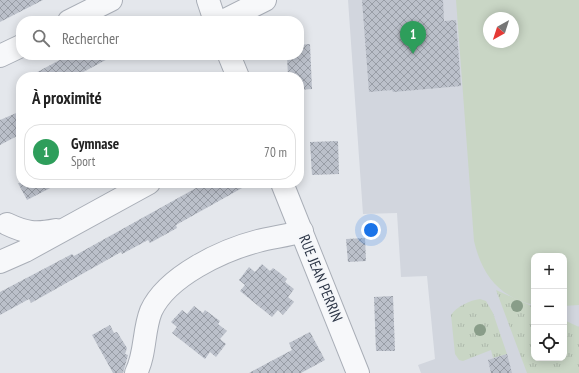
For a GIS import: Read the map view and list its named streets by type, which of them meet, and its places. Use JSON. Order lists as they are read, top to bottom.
{
  "streets": {
    "street": ["RUE JEAN PERRIN"]
  },
  "north": "bottom left",
  "page": {
    "search": "Rechercher",
    "pins": "1",
    "heading": "À proximité",
    "list": [
      {
        "mark": "1",
        "name": "Gymnase",
        "note": "Sport",
        "value": "70 m"
      }
    ],
    "map_buttons": ["+", "−"]
  }
}
